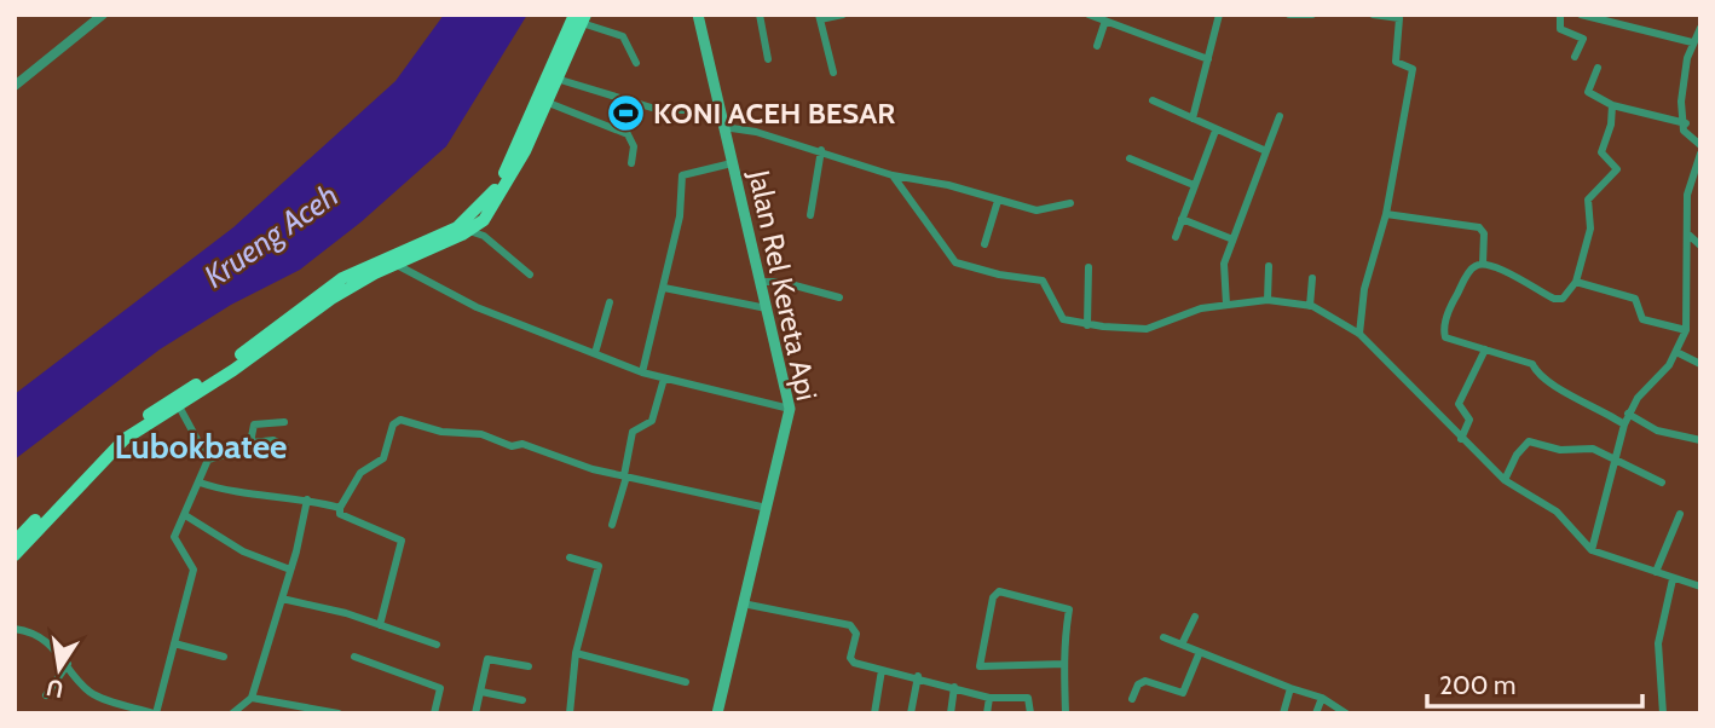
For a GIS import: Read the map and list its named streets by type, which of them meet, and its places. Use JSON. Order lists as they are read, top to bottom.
{
  "streets": {
    "main road": ["Jalan Rel Kereta Api"]
  },
  "districts": ["Lubokbatee"],
  "water": ["Krueng Aceh"],
  "places": {
    "sports": ["KONI ACEH BESAR"]
  },
  "scale_bar": "200 m",
  "north": "bottom"
}
